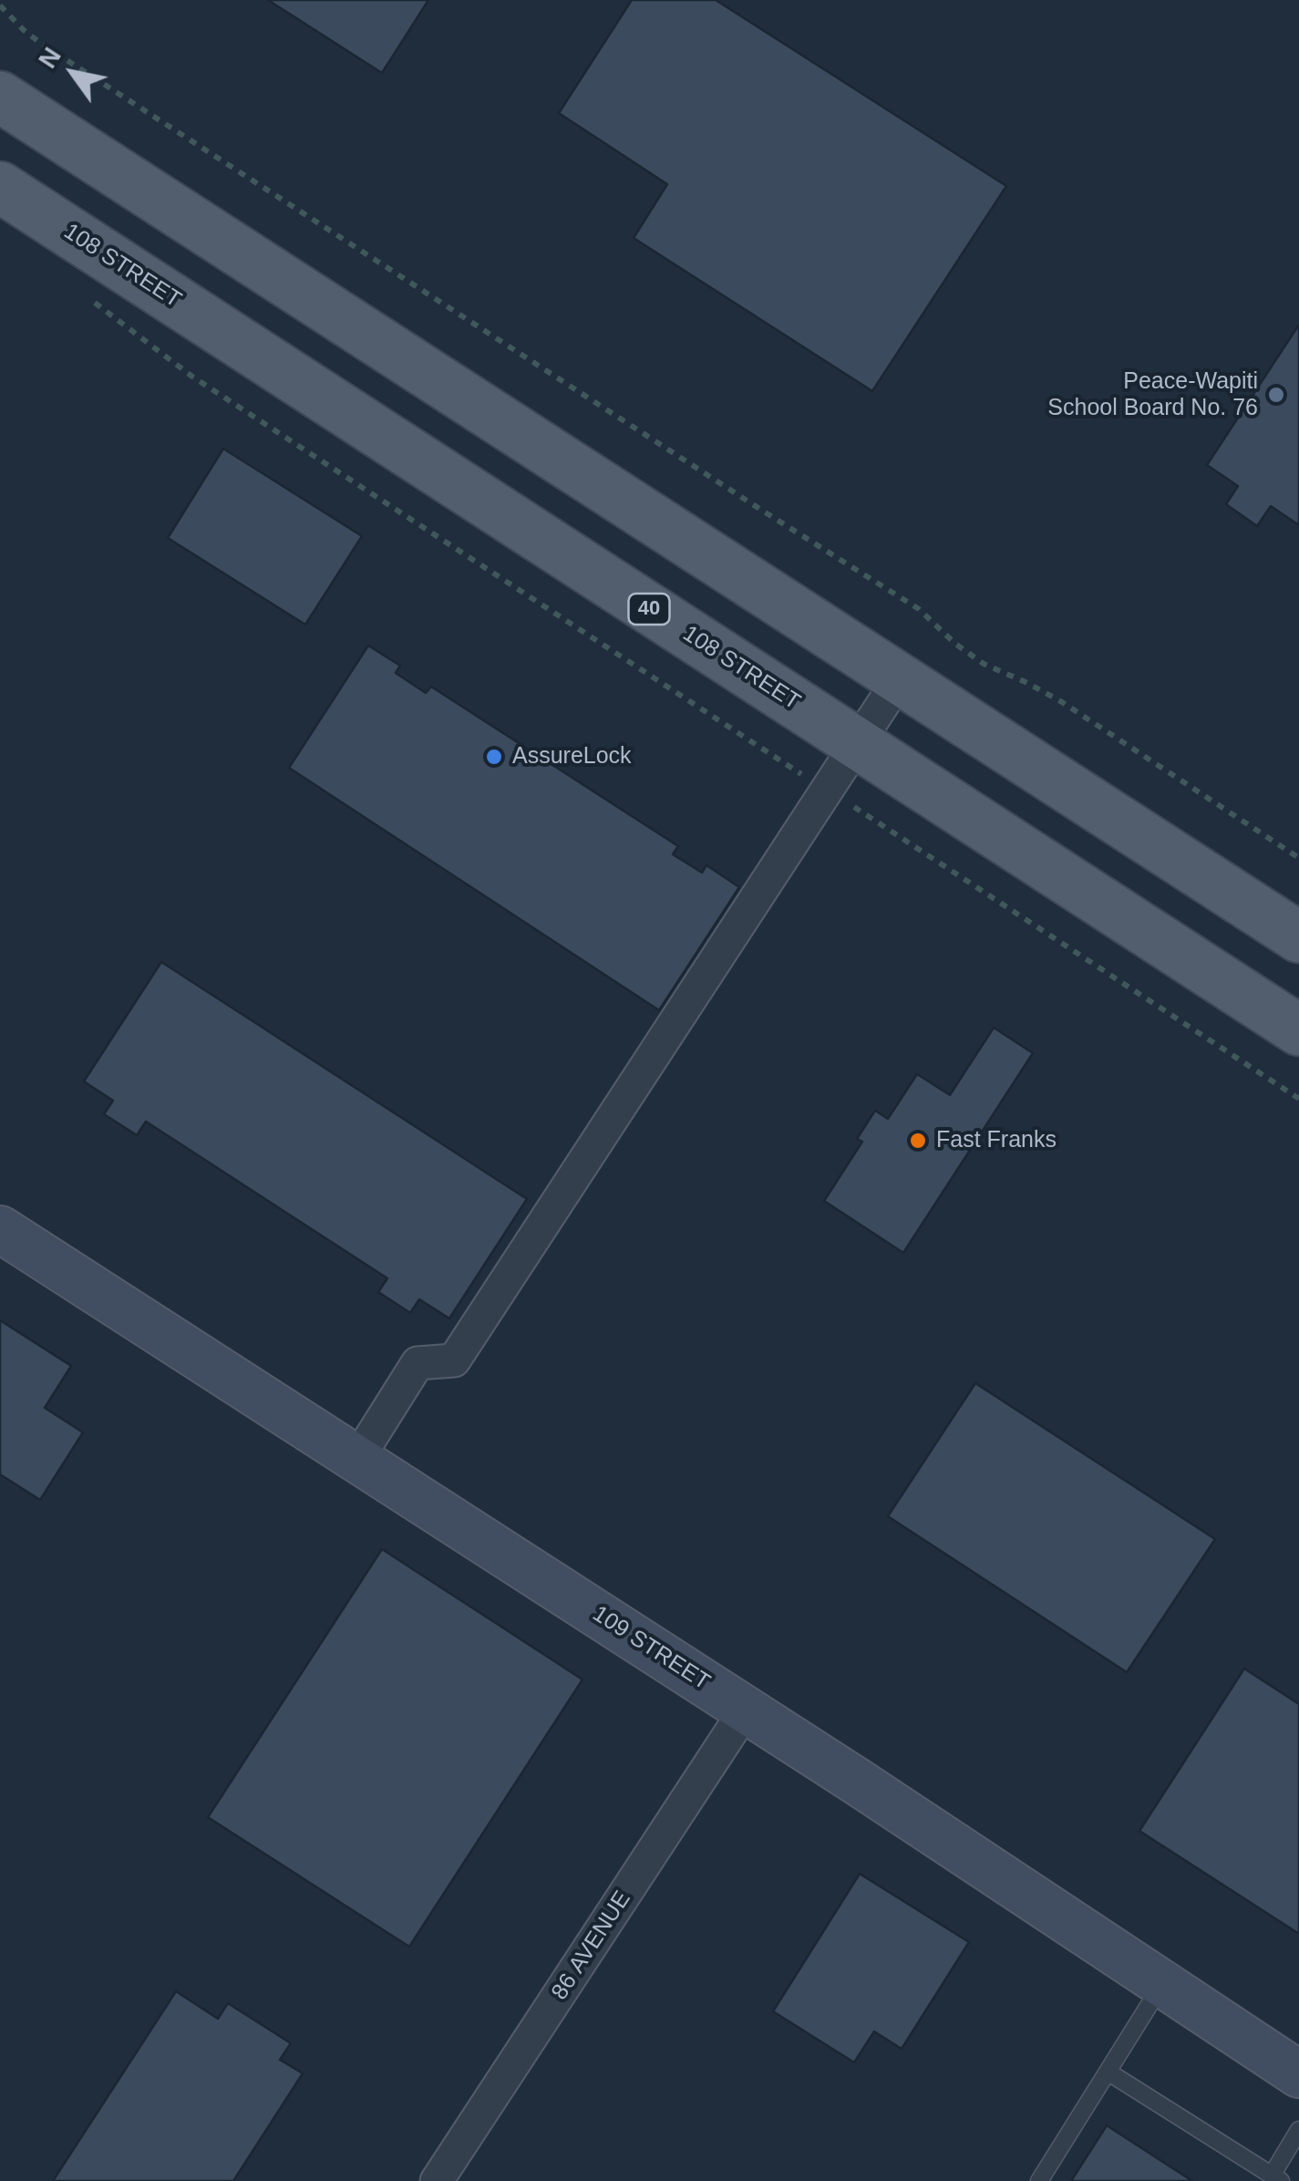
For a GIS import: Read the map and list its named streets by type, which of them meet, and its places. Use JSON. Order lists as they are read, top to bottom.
{
  "streets": {
    "main road": ["108 STREET", "40"],
    "street": ["109 STREET", "86 AVENUE"]
  },
  "crossings": [
    ["109 STREET", "86 AVENUE"]
  ],
  "places": ["Peace-Wapiti School Board No. 76", "AssureLock", "Fast Franks"],
  "north": "top left"
}
